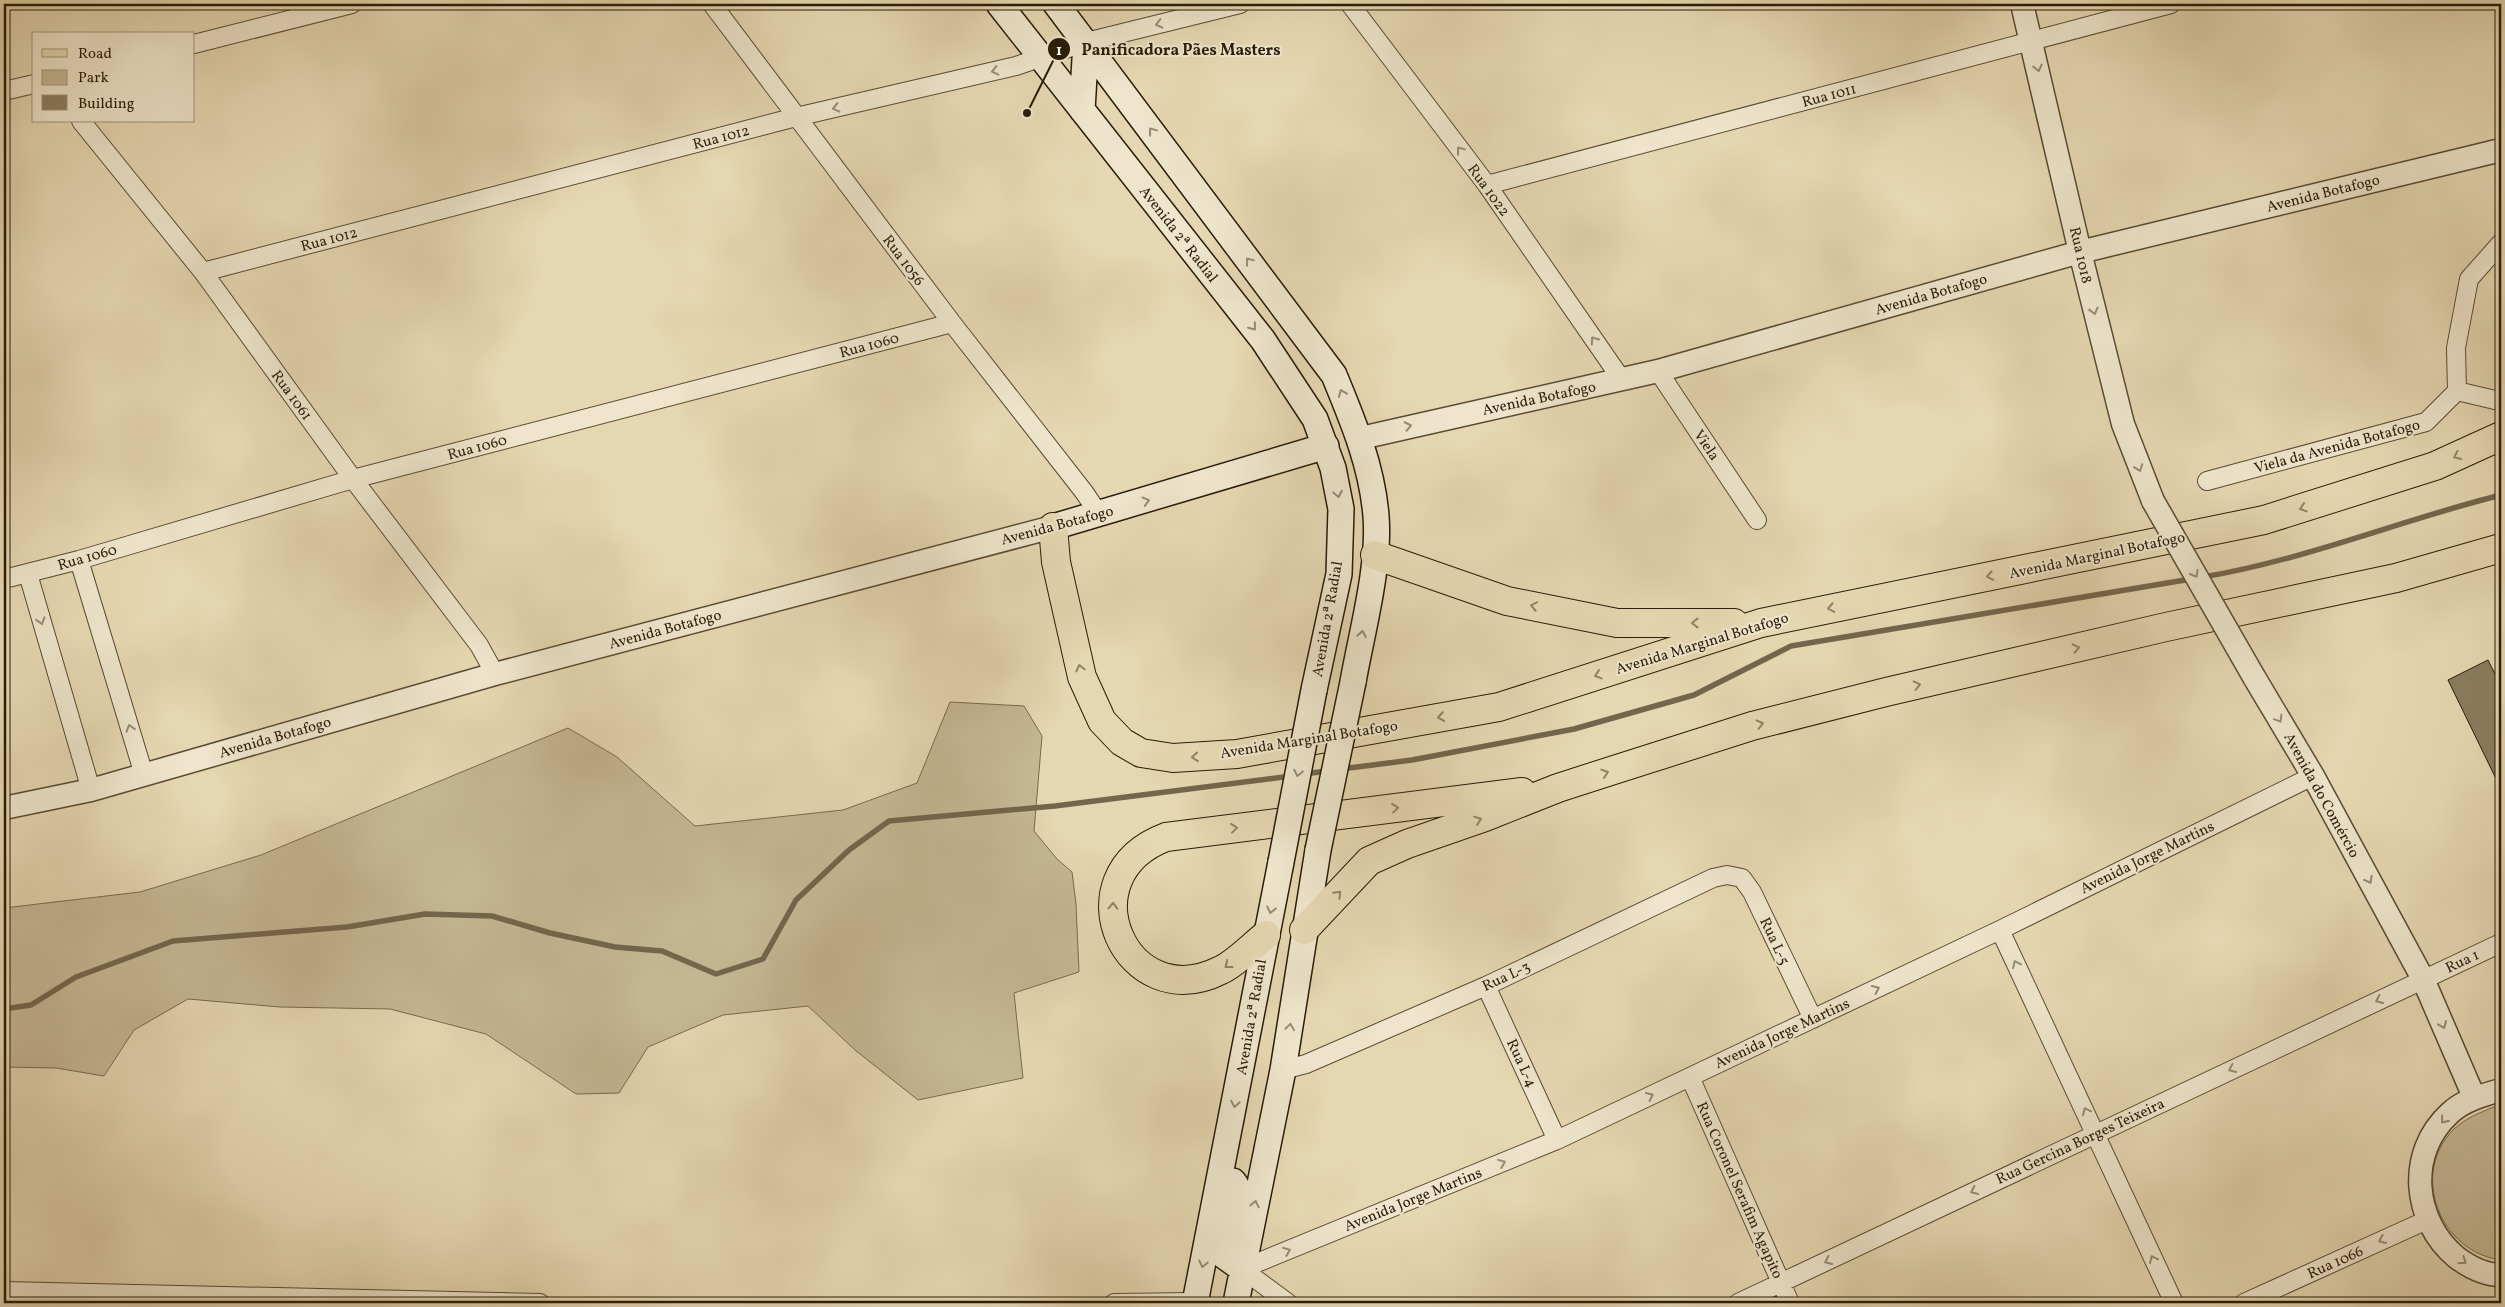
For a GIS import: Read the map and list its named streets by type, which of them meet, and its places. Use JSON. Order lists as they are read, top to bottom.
{
  "streets": {
    "main road": ["Avenida Botafogo", "Avenida 2ª Radial", "Avenida Marginal Botafogo"],
    "street": [
      "Rua 1011",
      "Rua 1012",
      "Rua 1022",
      "Rua 1018",
      "Rua 1056",
      "Rua 1060",
      "Rua 1061",
      "Viela",
      "Viela da Avenida Botafogo",
      "Avenida do Comércio",
      "Avenida Jorge Martins",
      "Rua L-5",
      "Rua 1",
      "Rua L-3",
      "Rua L-4",
      "Rua Gercina Borges Teixeira",
      "Rua Coronel Serafim Agapito",
      "Rua 1066"
    ]
  },
  "crossings": [
    ["Rua 1011", "Rua 1022"],
    ["Rua 1011", "Rua 1018"],
    ["Rua 1012", "Avenida 2ª Radial"],
    ["Rua 1012", "Rua 1056"],
    ["Rua 1012", "Rua 1061"],
    ["Rua 1022", "Avenida Botafogo"],
    ["Avenida Botafogo", "Avenida 2ª Radial"],
    ["Avenida Botafogo", "Rua 1018"],
    ["Avenida Botafogo", "Rua 1056"],
    ["Avenida Botafogo", "Rua 1061"],
    ["Avenida Botafogo", "Viela"],
    ["Avenida Botafogo", "Avenida Marginal Botafogo"],
    ["Rua 1018", "Avenida do Comércio"],
    ["Rua 1056", "Rua 1060"],
    ["Rua 1060", "Rua 1061"],
    ["Avenida do Comércio", "Avenida Jorge Martins"],
    ["Avenida do Comércio", "Rua 1"],
    ["Avenida do Comércio", "Rua Gercina Borges Teixeira"],
    ["Avenida Jorge Martins", "Rua L-5"],
    ["Avenida Jorge Martins", "Rua L-4"],
    ["Avenida Jorge Martins", "Rua Coronel Serafim Agapito"],
    ["Rua L-5", "Rua L-3"],
    ["Rua 1", "Rua Gercina Borges Teixeira"],
    ["Rua L-3", "Rua L-4"],
    ["Rua Gercina Borges Teixeira", "Rua Coronel Serafim Agapito"]
  ],
  "one_way": [
    "Rua 1012",
    "Rua 1022",
    "Rua 1018",
    "Avenida do Comércio",
    "Avenida Jorge Martins",
    "Rua Gercina Borges Teixeira",
    "Rua 1066"
  ],
  "places": ["Panificadora Pães Masters"],
  "legend": ["Road", "Park", "Building"]
}
